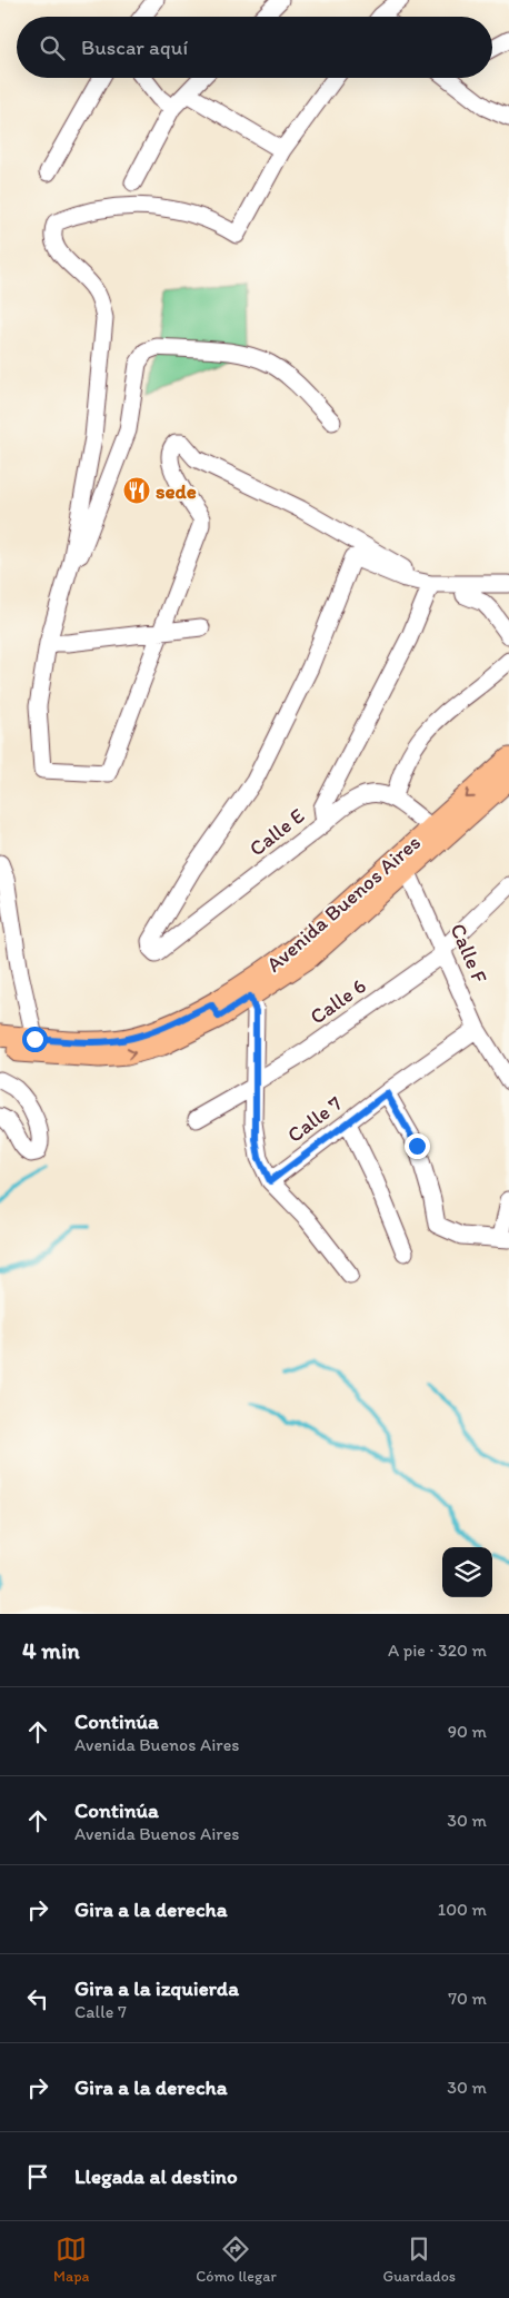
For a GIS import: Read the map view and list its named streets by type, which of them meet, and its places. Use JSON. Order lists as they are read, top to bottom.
{
  "streets": {
    "main road": ["Avenida Buenos Aires"],
    "street": [
      "Calle E",
      "Calle F",
      "Calle 6",
      "Calle 7"
    ]
  },
  "crossings": [
    ["Avenida Buenos Aires", "Calle F"],
    ["Calle F", "Calle 6"],
    ["Calle F", "Calle 7"]
  ],
  "places": {
    "restaurant": ["sede"]
  },
  "page": {
    "search": "Buscar aquí",
    "heading": ["4 min", "A pie · 320 m"],
    "list": [
      ["Continúa", "Avenida Buenos Aires", "90 m"],
      ["Continúa", "Avenida Buenos Aires", "30 m"],
      ["Gira a la derecha", "100 m"],
      ["Gira a la izquierda", "Calle 7", "70 m"],
      ["Gira a la derecha", "30 m"],
      "Llegada al destino"
    ],
    "nav": ["Mapa", "Cómo llegar", "Guardados"]
  }
}
